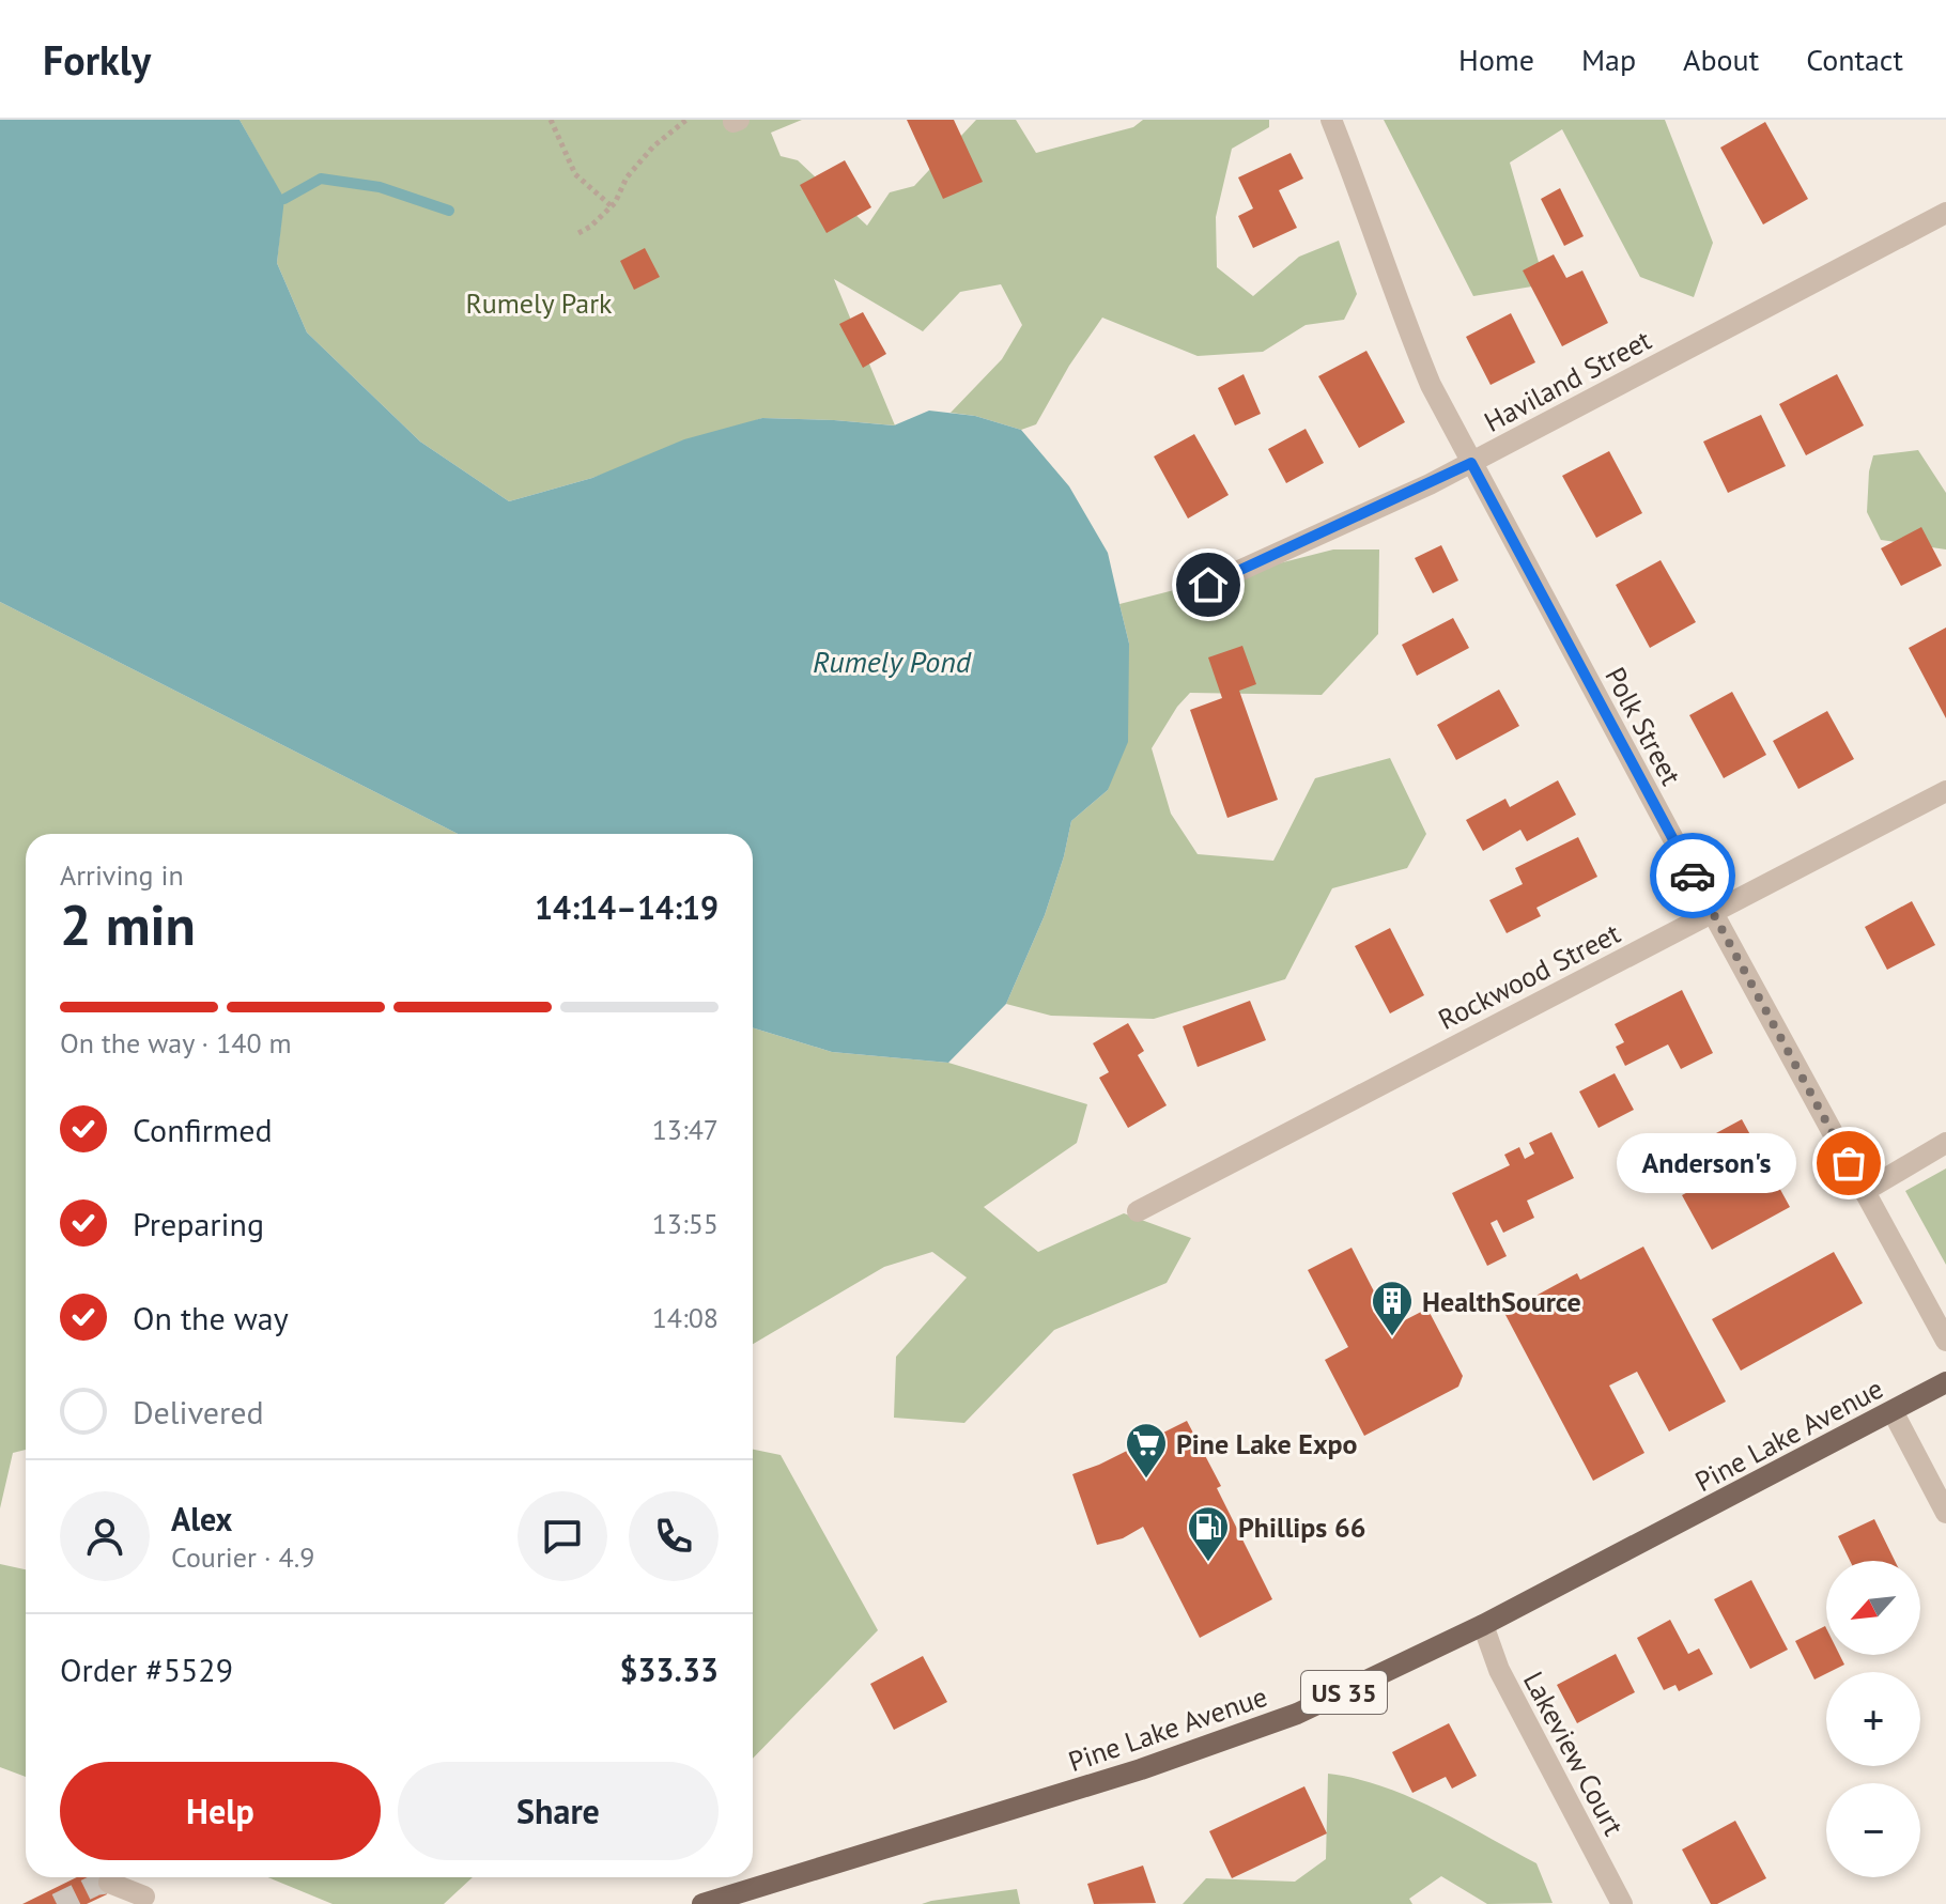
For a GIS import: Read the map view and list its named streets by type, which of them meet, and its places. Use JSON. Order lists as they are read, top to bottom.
{
  "streets": {
    "main road": ["Pine Lake Avenue", "US 35"],
    "street": [
      "Haviland Street",
      "Polk Street",
      "Rockwood Street",
      "Lakeview Court"
    ]
  },
  "crossings": [
    ["Haviland Street", "Polk Street"],
    ["Polk Street", "Rockwood Street"],
    ["Pine Lake Avenue", "Lakeview Court"]
  ],
  "water": ["Rumely Pond"],
  "parks": ["Rumely Park"],
  "places": {
    "other": ["Anderson's"],
    "building": ["HealthSource"],
    "supermarket": ["Pine Lake Expo"],
    "fuel station": ["Phillips 66"]
  },
  "north": "bottom left",
  "page": {
    "header": "Forkly",
    "nav": [
      "Home",
      "Map",
      "About",
      "Contact"
    ],
    "heading": ["2 min", "Arriving in", "14:14–14:19"],
    "panel": [
      "Alex",
      "Courier · 4.9",
      "Order #5529",
      "$33.33"
    ],
    "bar": "On the way · 140 m",
    "list": [
      ["Confirmed", "13:47"],
      ["Preparing", "13:55"],
      ["On the way", "14:08"],
      "Delivered"
    ],
    "bubble": "Anderson's",
    "map_buttons": ["+", "−"],
    "buttons": ["Help", "Share"]
  }
}
